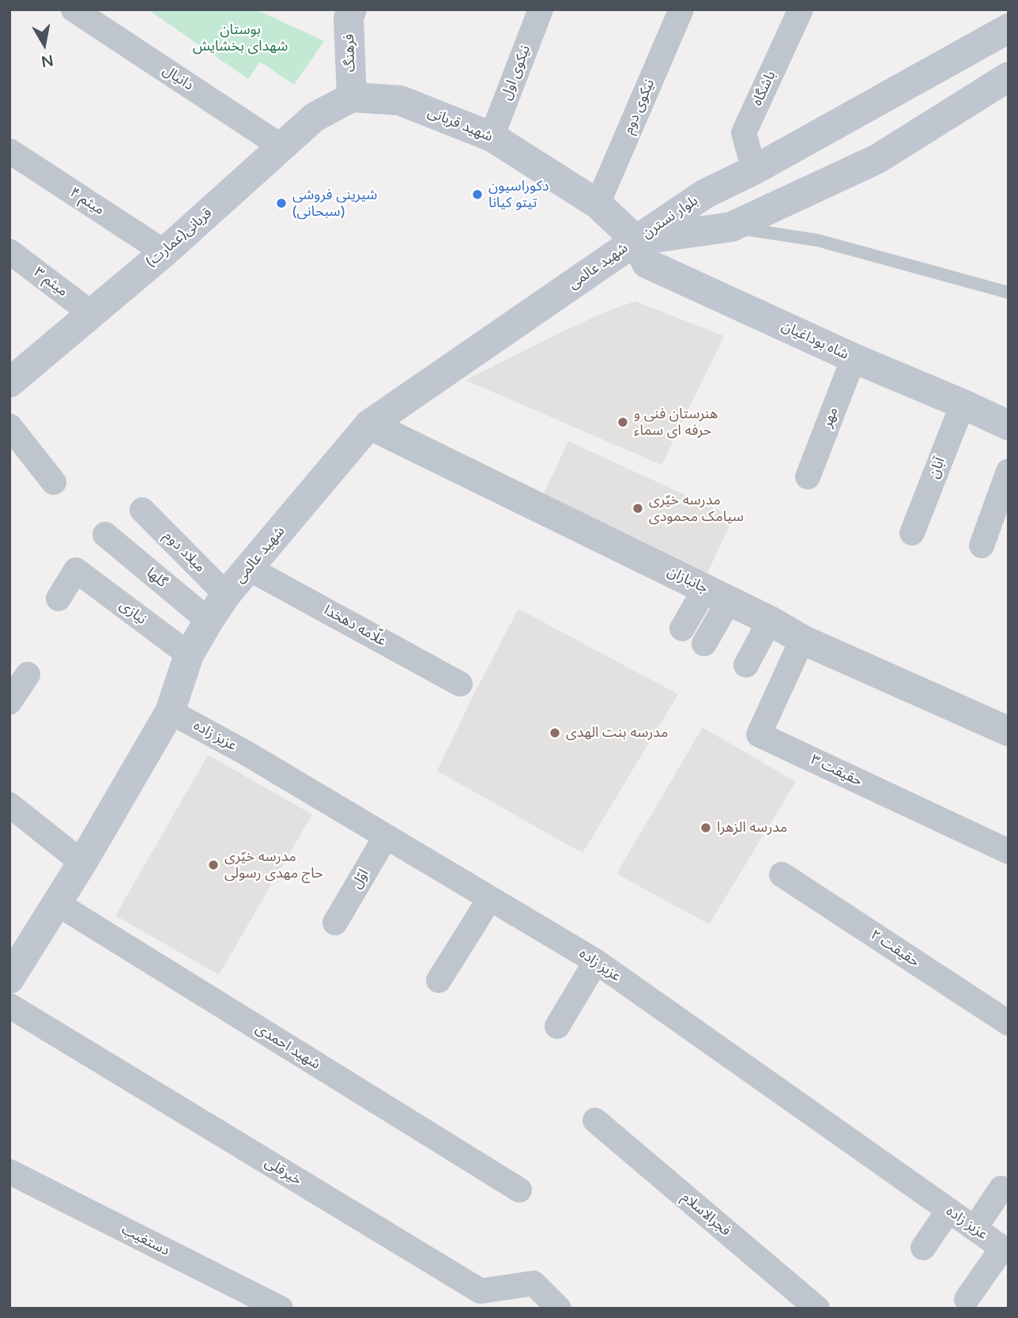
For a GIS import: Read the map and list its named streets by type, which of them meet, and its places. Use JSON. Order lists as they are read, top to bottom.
{
  "streets": {
    "main road": [
      "فرهنگ",
      "شهید قربانی",
      "بلوار نسترن",
      "(عمارت)قربانی",
      "شهید عالمی",
      "شاه بوداغیان"
    ],
    "street": [
      "نیکوی اول",
      "دانیال",
      "باشگاه",
      "نیکوی دوم",
      "میثم ۴",
      "میثم ۳",
      "مهر",
      "آبان",
      "میلاد دوم",
      "گلها",
      "جانبازان",
      "نیازی",
      "علّامه دهخدا",
      "عزیز زاده",
      "حقیقت ۳",
      "اوّل",
      "حقیقت ۲",
      "شهید احمدی",
      "خیرقلی",
      "فجرالاسلام",
      "دستغیب"
    ]
  },
  "crossings": [
    ["فرهنگ", "شهید قربانی"],
    ["فرهنگ", "(عمارت)قربانی"],
    ["نیکوی اول", "شهید قربانی"],
    ["دانیال", "(عمارت)قربانی"],
    ["باشگاه", "بلوار نسترن"],
    ["نیکوی دوم", "شهید قربانی"],
    ["شهید قربانی", "بلوار نسترن"],
    ["شهید قربانی", "(عمارت)قربانی"],
    ["شهید قربانی", "شهید عالمی"],
    ["شهید قربانی", "شاه بوداغیان"],
    ["میثم ۴", "(عمارت)قربانی"],
    ["بلوار نسترن", "شهید عالمی"],
    ["بلوار نسترن", "شاه بوداغیان"],
    ["(عمارت)قربانی", "میثم ۳"],
    ["شهید عالمی", "شاه بوداغیان"],
    ["شهید عالمی", "میلاد دوم"],
    ["شهید عالمی", "گلها"],
    ["شهید عالمی", "جانبازان"],
    ["شهید عالمی", "نیازی"],
    ["شهید عالمی", "علّامه دهخدا"],
    ["شهید عالمی", "عزیز زاده"],
    ["شهید عالمی", "شهید احمدی"],
    ["شاه بوداغیان", "مهر"],
    ["شاه بوداغیان", "آبان"],
    ["جانبازان", "حقیقت ۳"],
    ["عزیز زاده", "اوّل"]
  ],
  "parks": ["بوستان شهدای بخشایش"],
  "places": [
    "دکوراسیون تیتو کیانا",
    "شیرینی فروشی (سبحانی)",
    "هنرستان فنی و حرفه ای سماء",
    "مدرسه خیّری سیامک محمودی",
    "مدرسه بنت الهدی",
    "مدرسه الزهرا",
    "مدرسه خیّری حاج مهدی رسولی"
  ],
  "north": "bottom"
}
